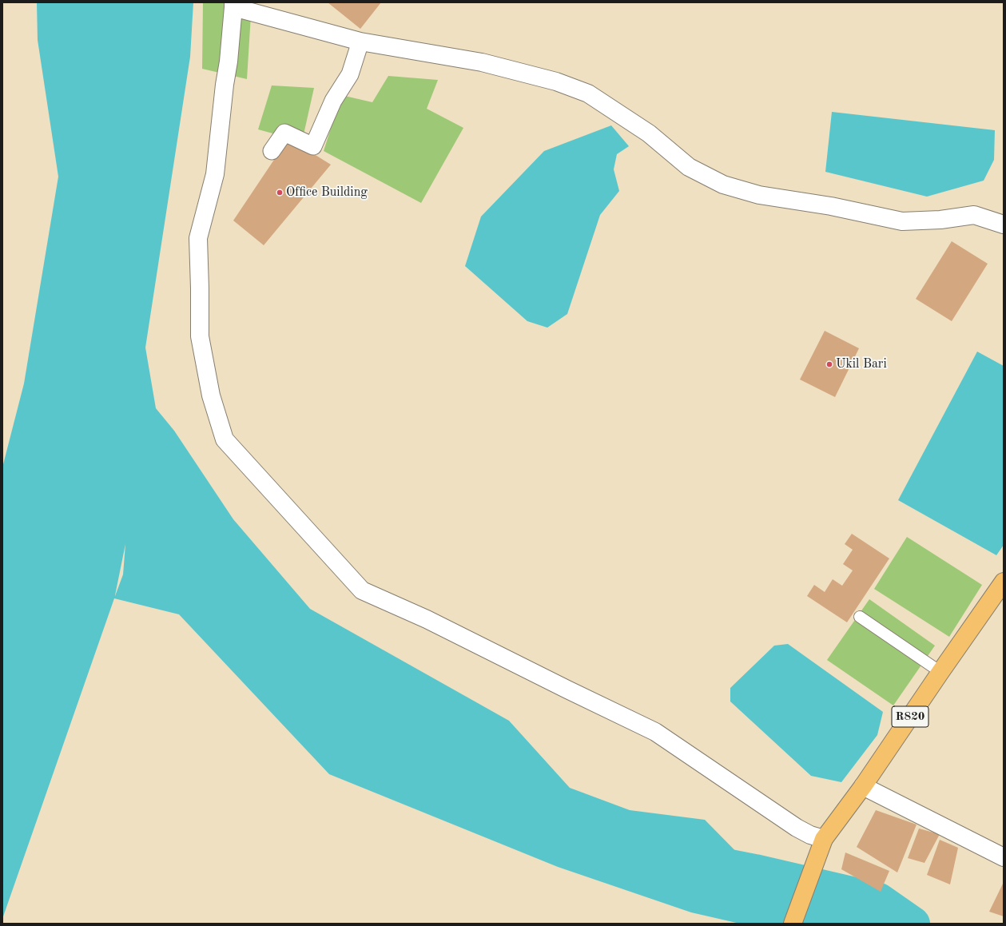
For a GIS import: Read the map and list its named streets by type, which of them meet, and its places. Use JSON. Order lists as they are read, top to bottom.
{
  "streets": {
    "main road": ["R820"]
  },
  "places": ["Office Building", "Ukil Bari"]
}
